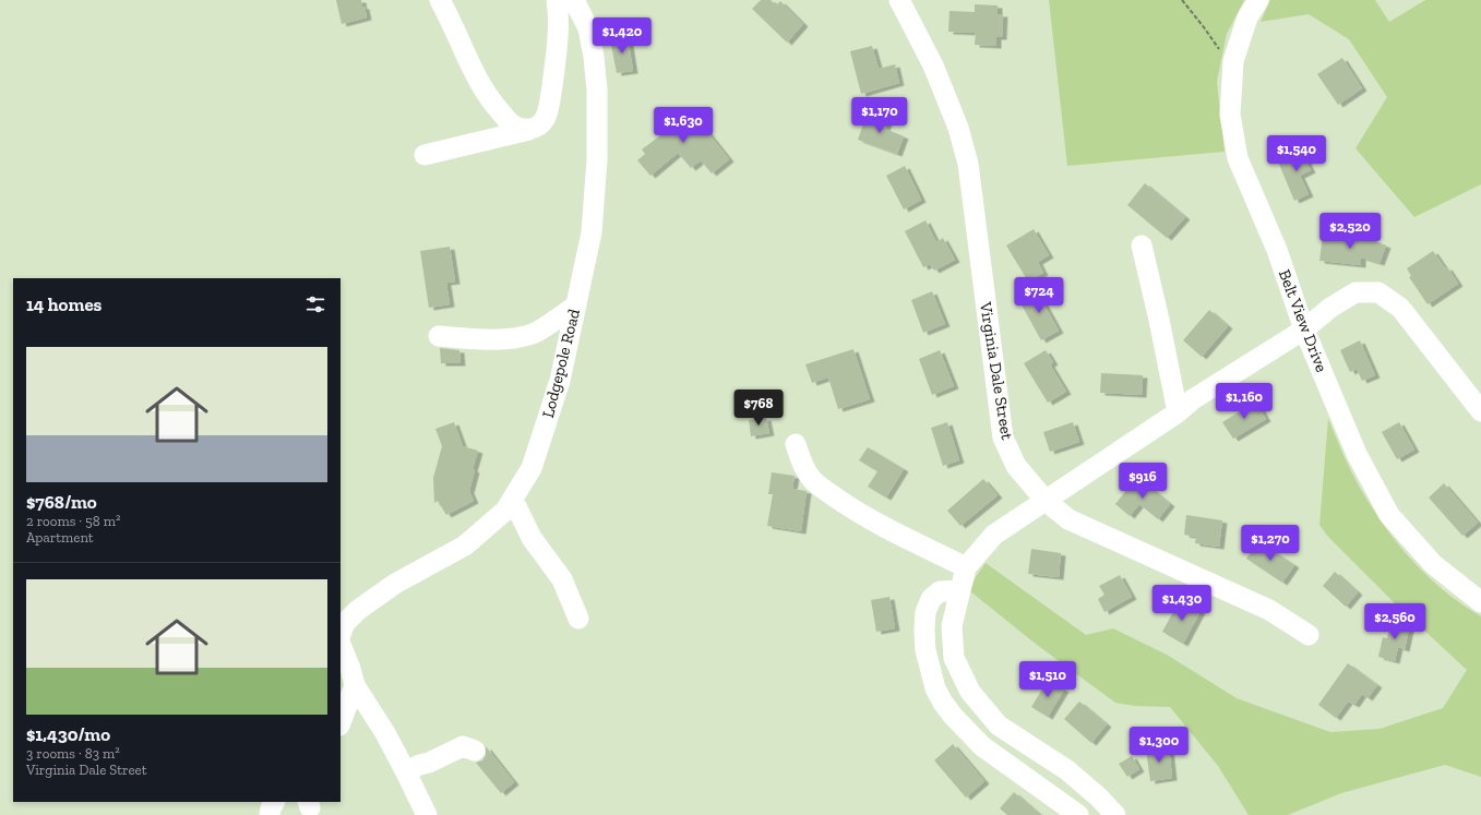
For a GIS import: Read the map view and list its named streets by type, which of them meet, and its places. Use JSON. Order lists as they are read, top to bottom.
{
  "streets": {
    "street": ["Belt View Drive", "Lodgepole Road", "Virginia Dale Street"]
  },
  "page": {
    "price": [
      "$1,420",
      "$1,170",
      "$1,630",
      "$1,540",
      "$2,520",
      "$724",
      "$1,160",
      "$768",
      "$916",
      "$1,270",
      "$1,430",
      "$2,560",
      "$1,510",
      "$1,300"
    ],
    "heading": "14 homes",
    "list": [
      {
        "name": "$768/mo",
        "note": "2 rooms · 58 m² · Apartment"
      },
      {
        "name": "$1,430/mo",
        "note": "3 rooms · 83 m² · Virginia Dale Street"
      }
    ]
  }
}
